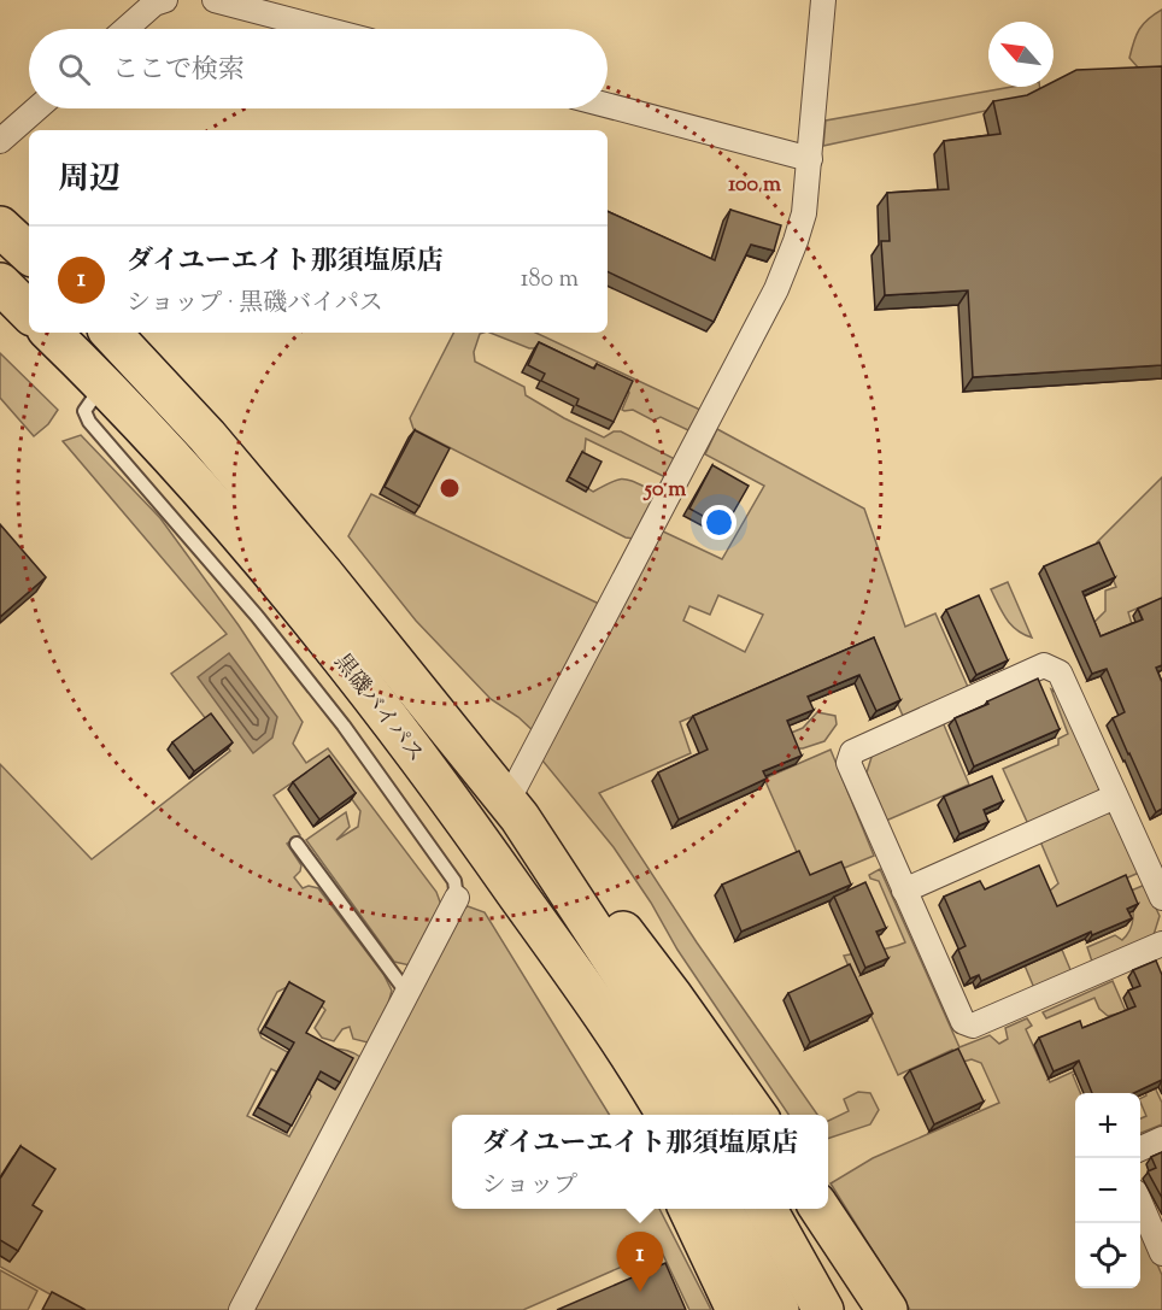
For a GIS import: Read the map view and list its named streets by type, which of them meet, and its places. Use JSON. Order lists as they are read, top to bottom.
{
  "streets": {
    "highway": ["黒磯バイパス"]
  },
  "north": "top left",
  "page": {
    "search": "ここで検索",
    "heading": "周辺",
    "list": [
      {
        "mark": "1",
        "name": "ダイユーエイト那須塩原店",
        "note": "ショップ · 黒磯バイパス",
        "value": "180 m"
      }
    ],
    "map_buttons": ["+", "−"],
    "popup": ["ダイユーエイト那須塩原店", "ショップ"],
    "pins": "1"
  },
  "rings": ["100 m", "50 m"]
}
